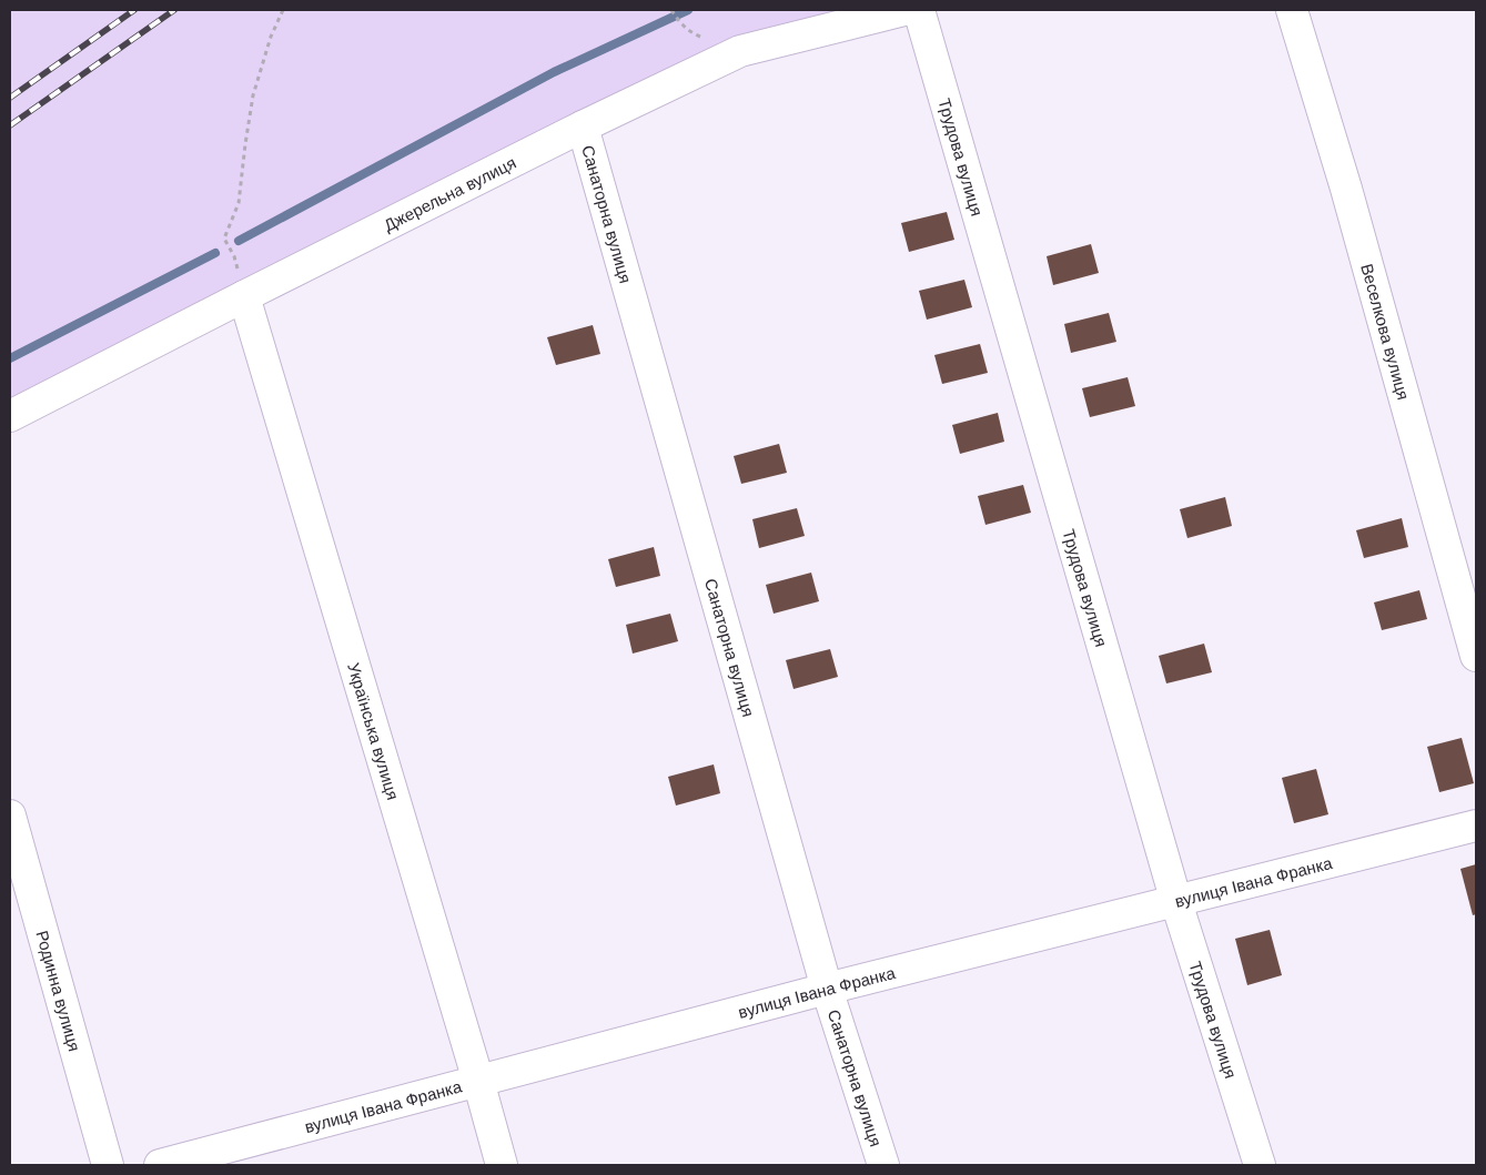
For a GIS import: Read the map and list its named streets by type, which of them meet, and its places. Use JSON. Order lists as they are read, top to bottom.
{
  "streets": {
    "street": [
      "Трудова вулиця",
      "Джерельна вулиця",
      "Санаторна вулиця",
      "Веселкова вулиця",
      "Українська вулиця",
      "вулиця Івана Франка",
      "Родинна вулиця"
    ]
  },
  "crossings": [
    ["Трудова вулиця", "вулиця Івана Франка"],
    ["Джерельна вулиця", "Санаторна вулиця"],
    ["Джерельна вулиця", "Українська вулиця"],
    ["Санаторна вулиця", "вулиця Івана Франка"],
    ["Українська вулиця", "вулиця Івана Франка"]
  ]
}
